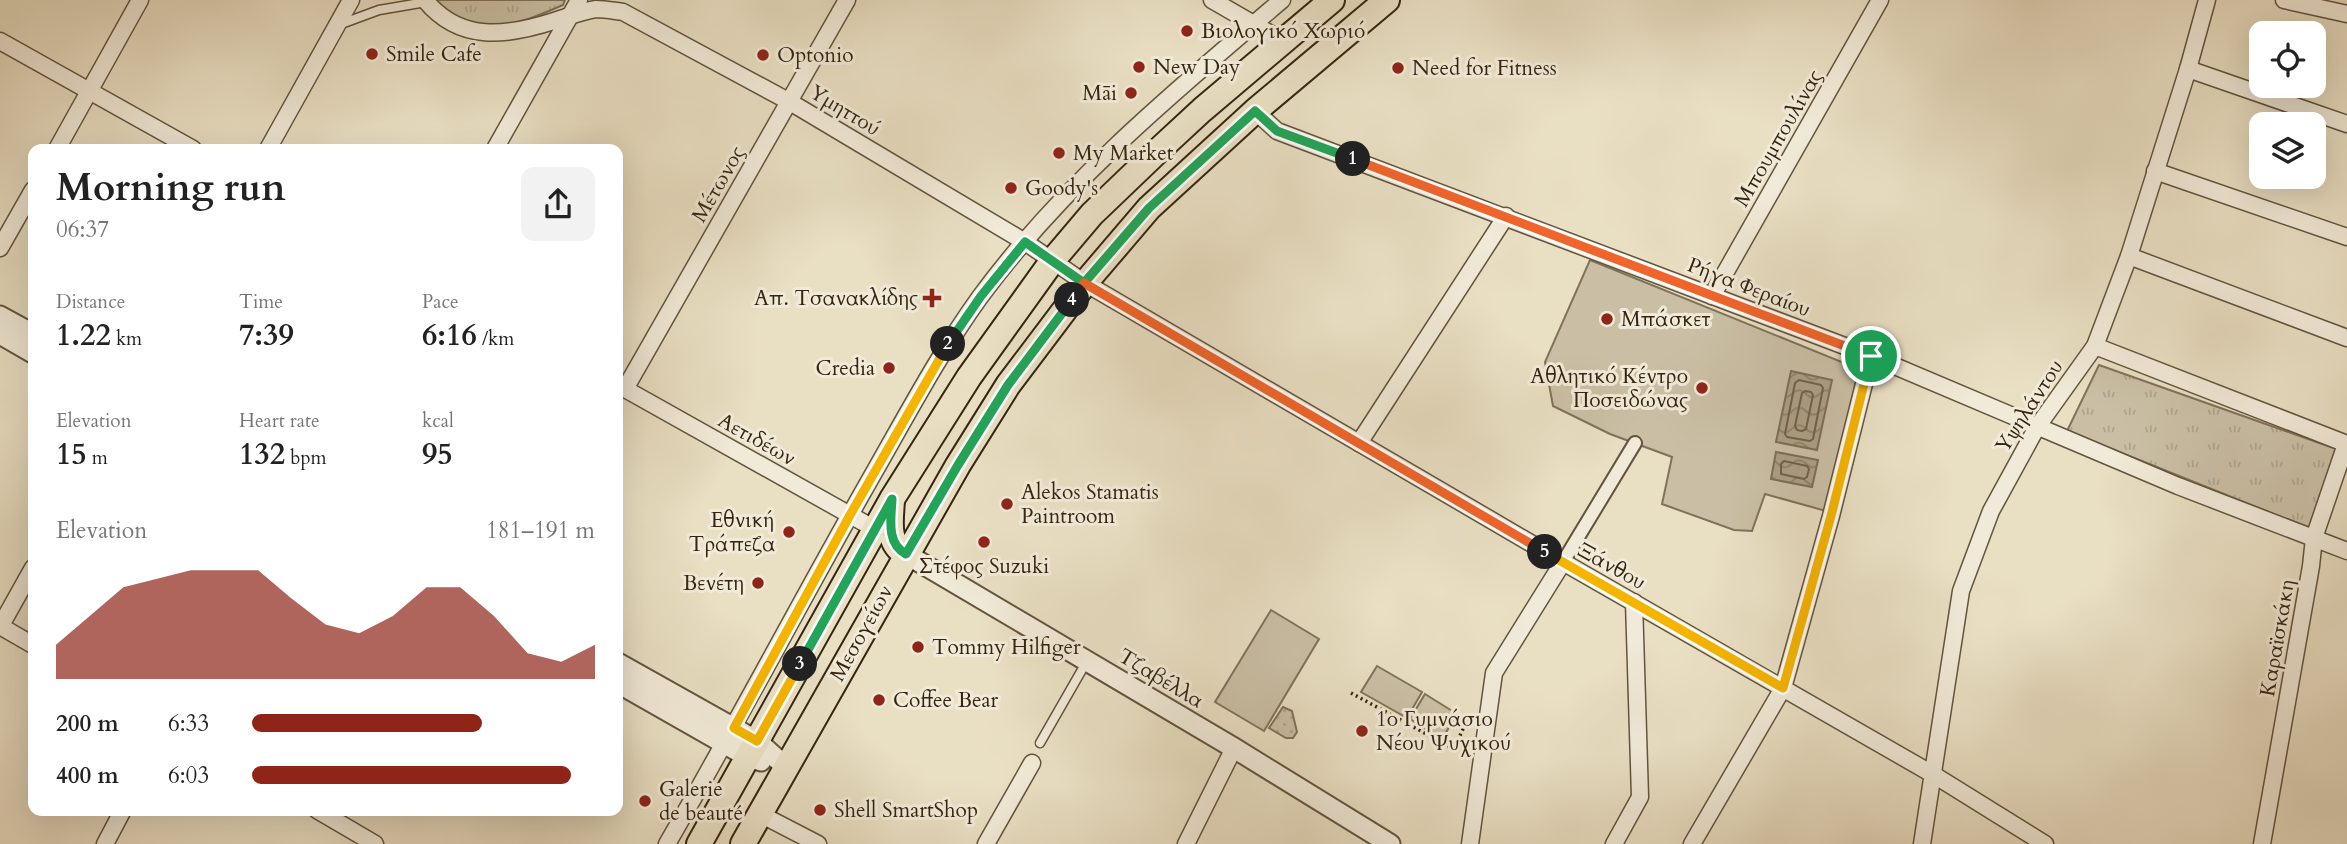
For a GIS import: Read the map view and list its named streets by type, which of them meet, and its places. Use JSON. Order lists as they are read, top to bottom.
{
  "streets": {
    "main road": ["Μεσογείων"],
    "street": [
      "Υμηττού",
      "Μπουμπουλίνας",
      "Μέτωνος",
      "Ρήγα Φεραίου",
      "Υψηλάντου",
      "Αετιδέων",
      "Ξάνθου",
      "Καραϊσκάκη",
      "Τζαβέλλα"
    ]
  },
  "crossings": [
    ["Υμηττού", "Μέτωνος"],
    ["Υμηττού", "Ξάνθου"],
    ["Υμηττού", "Μεσογείων"],
    ["Μπουμπουλίνας", "Ρήγα Φεραίου"],
    ["Ρήγα Φεραίου", "Υψηλάντου"],
    ["Ρήγα Φεραίου", "Μεσογείων"],
    ["Ρήγα Φεραίου", "Καραϊσκάκη"],
    ["Υψηλάντου", "Ξάνθου"],
    ["Αετιδέων", "Μεσογείων"],
    ["Ξάνθου", "Μεσογείων"],
    ["Μεσογείων", "Τζαβέλλα"]
  ],
  "places": {
    "other": [
      "Βιολογικό Χωριό",
      "Smile Cafe",
      "Optonio",
      "New Day",
      "Need for Fitness",
      "Māi",
      "My Market",
      "Goody's",
      "Μπάσκετ",
      "Credia",
      "Αθλητικό Κέντρο Ποσειδώνας",
      "Alekos Stamatis Paintroom",
      "Εθνική Τράπεζα",
      "Στέφος Suzuki",
      "Βενέτη",
      "Tommy Hilfiger",
      "Coffee Bear",
      "1ο Γυμνάσιο Νέου Ψυχικού",
      "Galerie de beauté",
      "Shell SmartShop"
    ],
    "health": ["Απ. Τσανακλίδης"]
  },
  "page": {
    "pins": [
      "1",
      "4",
      "2",
      "5",
      "3"
    ],
    "heading": ["Morning run", "06:37"],
    "stats": [
      ["Distance", "1.22 km"],
      ["Time", "7:39"],
      ["Pace", "6:16 /km"],
      ["Elevation", "15 m"],
      ["Heart rate", "132 bpm"],
      ["kcal", "95"]
    ],
    "chart": ["Elevation", "181–191 m"],
    "list": [
      {
        "name": "200 m",
        "note": "6:33"
      },
      {
        "name": "400 m",
        "note": "6:03"
      }
    ]
  }
}
